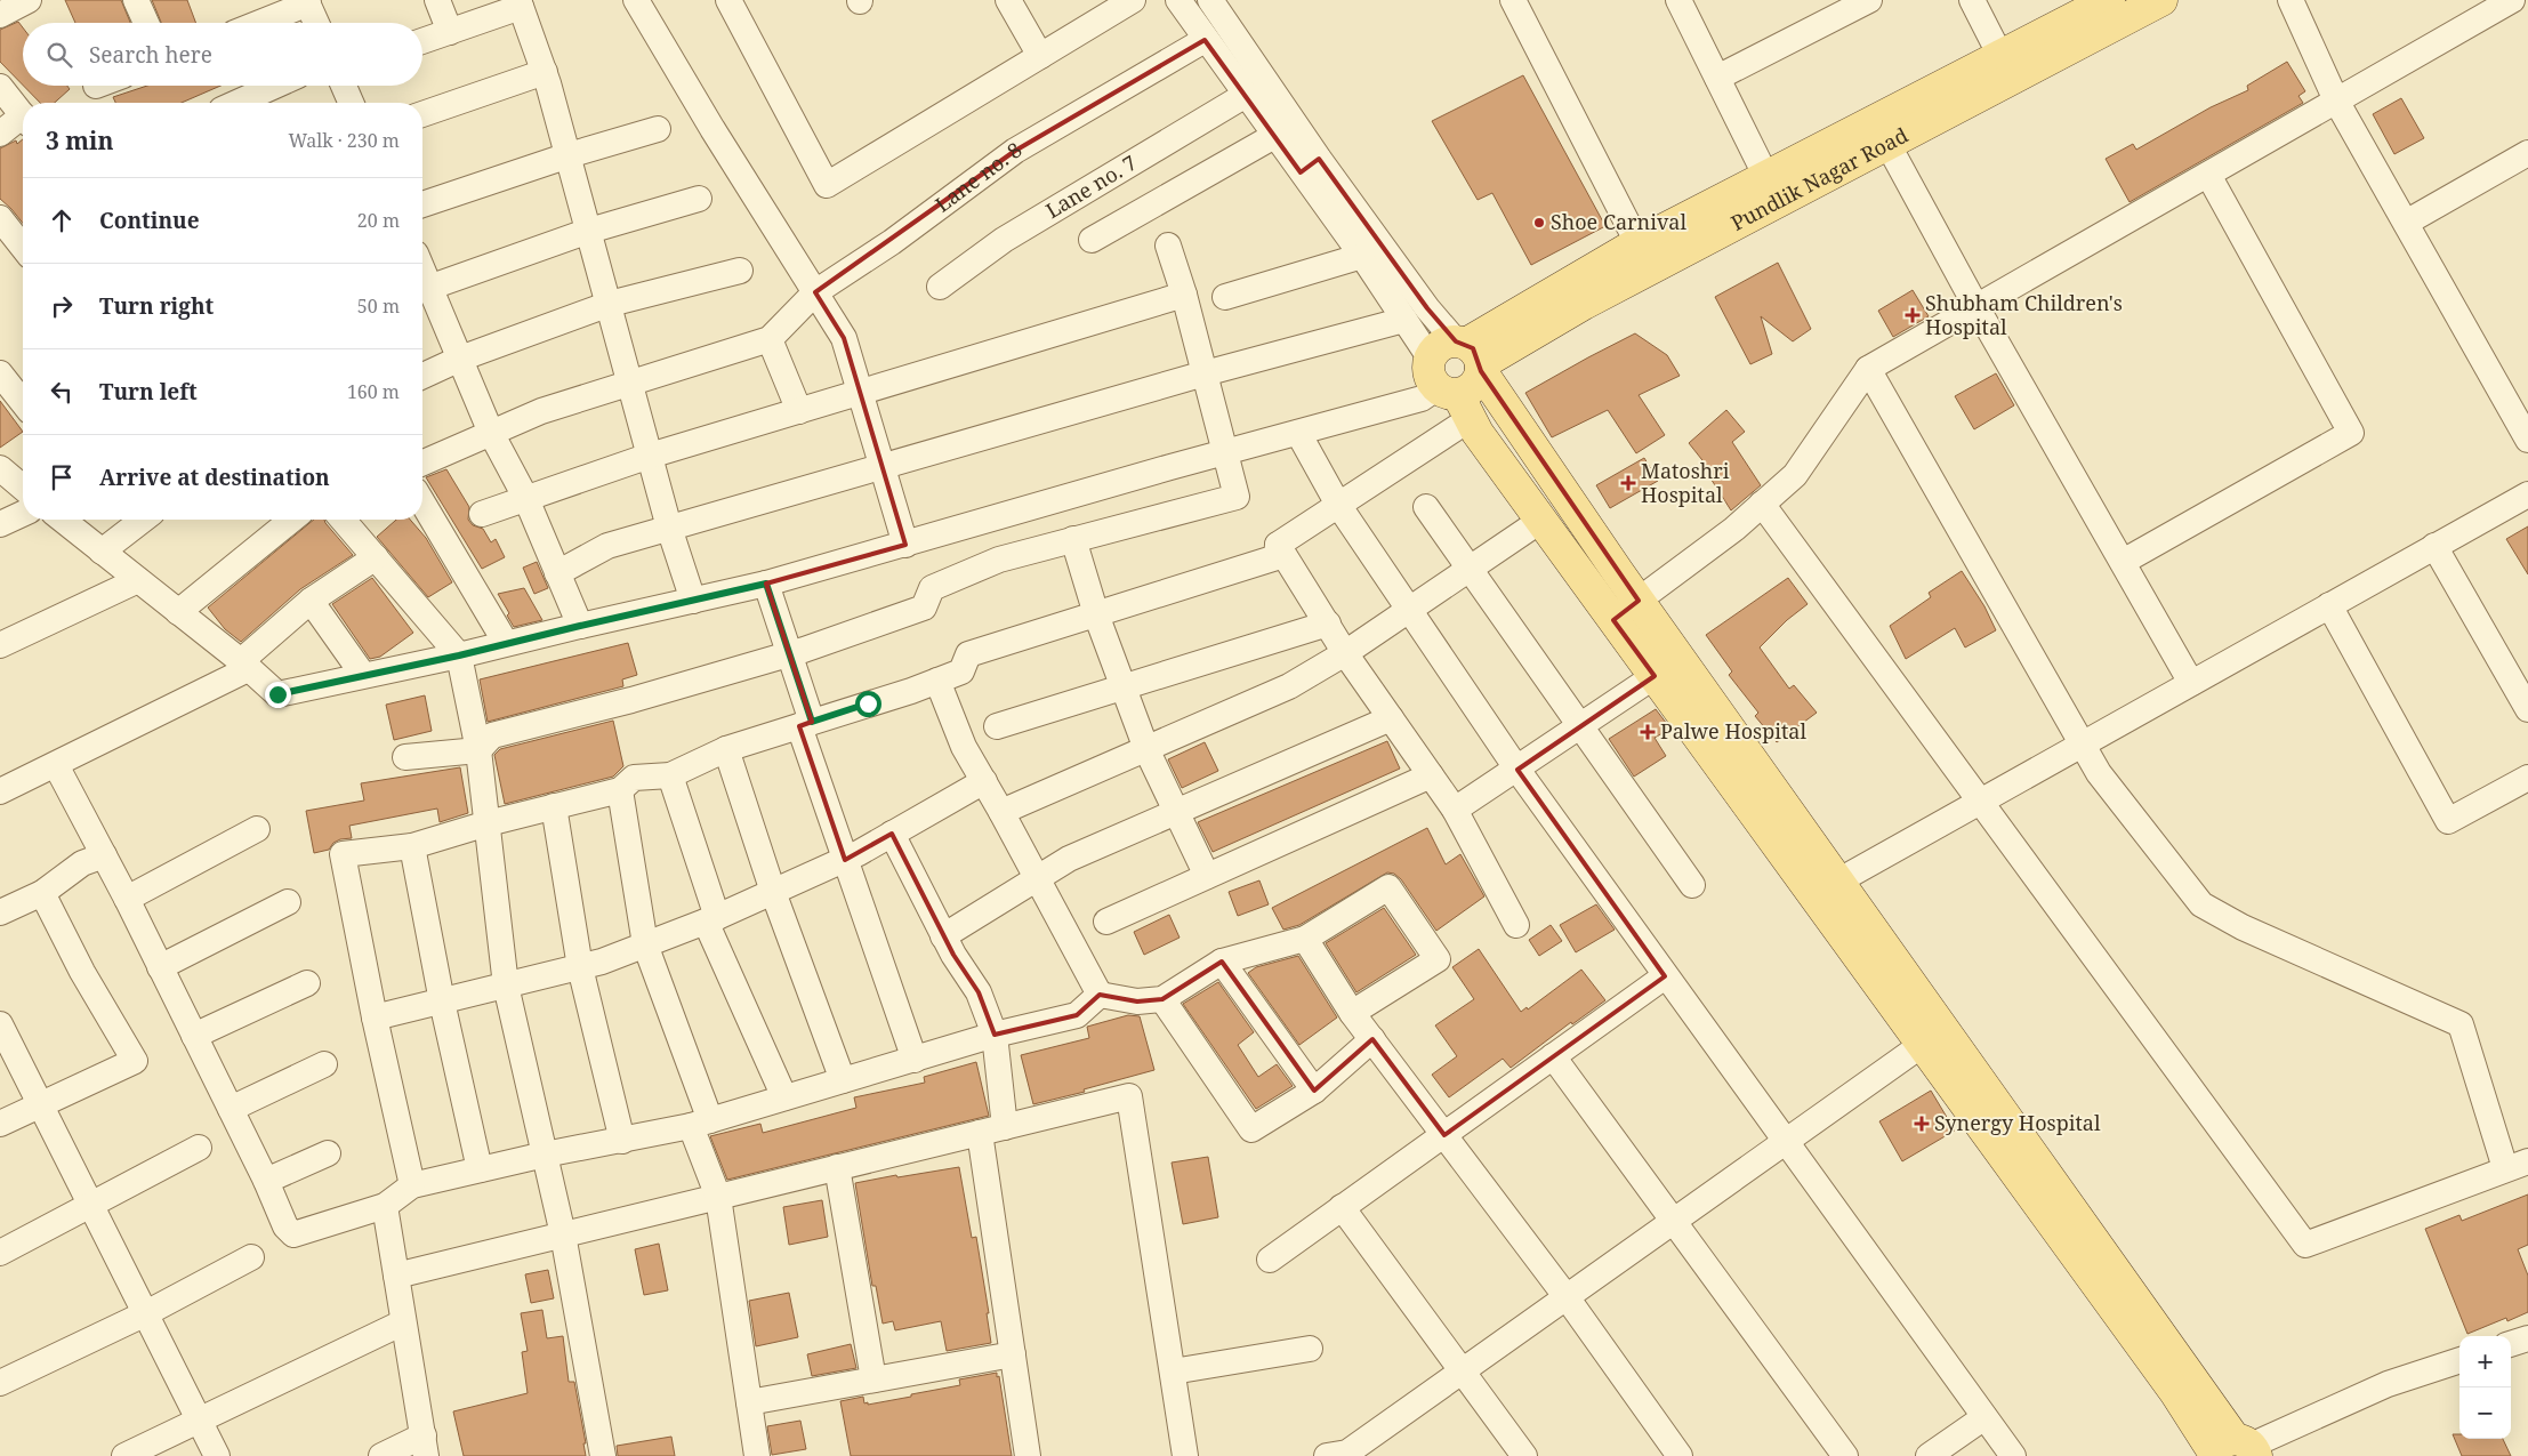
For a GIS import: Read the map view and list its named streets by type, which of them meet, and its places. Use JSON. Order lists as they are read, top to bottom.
{
  "streets": {
    "main road": ["Pundlik Nagar Road"],
    "street": ["Lane no. 8", "Lane no. 7"]
  },
  "places": {
    "other": ["Shoe Carnival"],
    "health": [
      "Shubham Children's Hospital",
      "Matoshri Hospital",
      "Palwe Hospital",
      "Synergy Hospital"
    ]
  },
  "page": {
    "search": "Search here",
    "heading": ["3 min", "Walk · 230 m"],
    "list": [
      ["Continue", "20 m"],
      ["Turn right", "50 m"],
      ["Turn left", "160 m"],
      "Arrive at destination"
    ],
    "map_buttons": ["+", "−"]
  }
}
